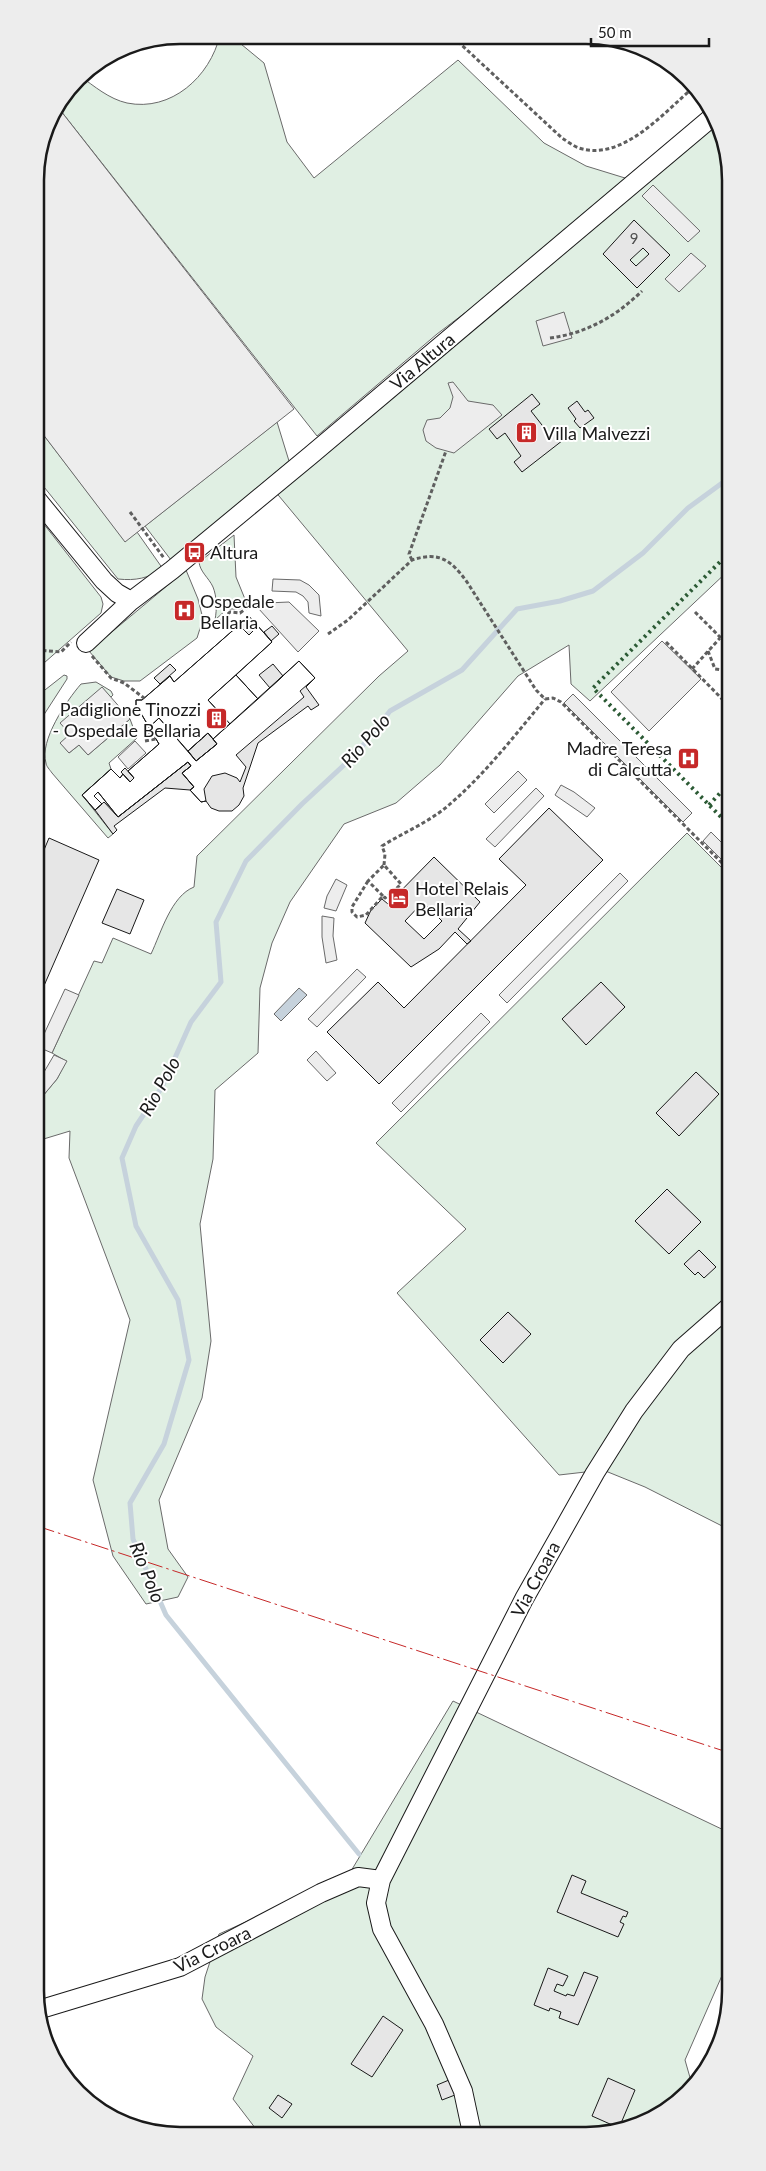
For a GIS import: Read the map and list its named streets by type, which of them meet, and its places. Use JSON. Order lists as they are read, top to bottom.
{
  "streets": {
    "street": ["Via Altura", "Via Croara"]
  },
  "water": ["Rio Polo"],
  "places": {
    "building": ["Villa Malvezzi", "Padiglione Tinozzi - Ospedale Bellaria"],
    "bus stop": ["Altura"],
    "hospital": ["Ospedale Bellaria", "Madre Teresa di Calcutta"],
    "hotel": ["Hotel Relais Bellaria"]
  },
  "house_numbers": ["9"],
  "scale_bar": "50 m"
}
